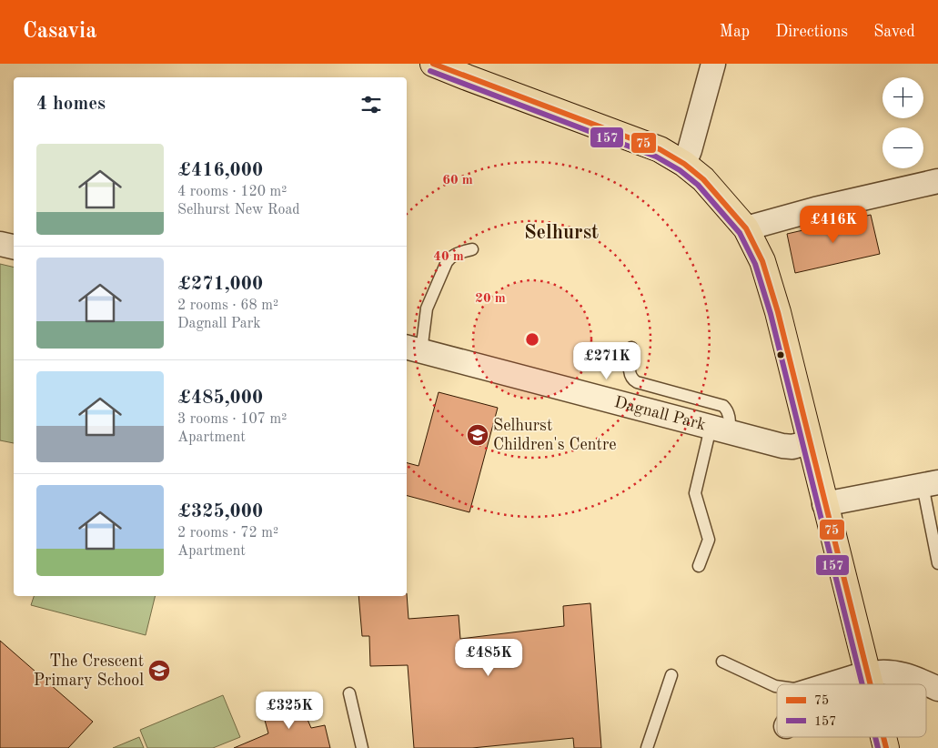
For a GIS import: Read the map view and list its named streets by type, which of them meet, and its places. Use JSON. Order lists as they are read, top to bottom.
{
  "streets": {
    "street": ["Dagnall Park"]
  },
  "districts": ["Selhurst"],
  "places": {
    "school or university": ["Selhurst Children's Centre", "The Crescent Primary School"]
  },
  "lines": ["transit line 75", "transit line 157"],
  "legend": ["75", "157"],
  "page": {
    "header": "Casavia",
    "nav": ["Map", "Directions", "Saved"],
    "map_buttons": ["+", "−"],
    "heading": "4 homes",
    "list": [
      {
        "name": "£416,000",
        "note": "4 rooms · 120 m² · Selhurst New Road"
      },
      {
        "name": "£271,000",
        "note": "2 rooms · 68 m² · Dagnall Park"
      },
      {
        "name": "£485,000",
        "note": "3 rooms · 107 m² · Apartment"
      },
      {
        "name": "£325,000",
        "note": "2 rooms · 72 m² · Apartment"
      }
    ],
    "price": [
      "£416K",
      "£271K",
      "£485K",
      "£325K"
    ]
  },
  "rings": ["60 m", "40 m", "20 m"]
}
